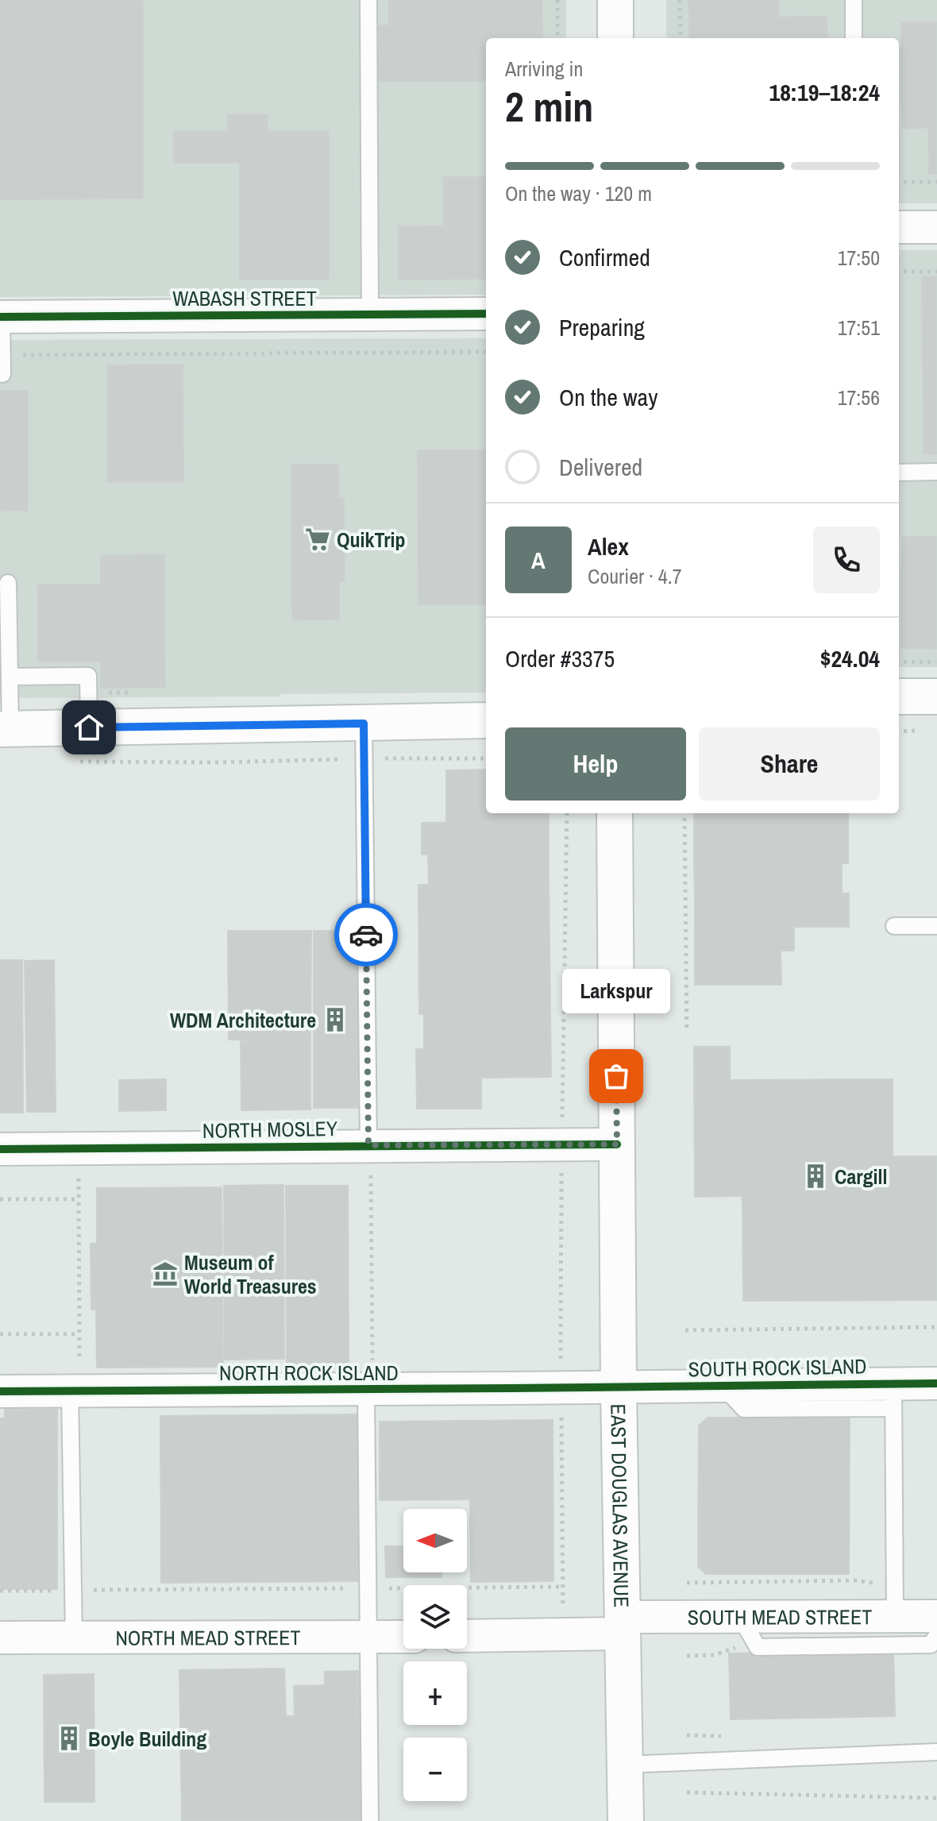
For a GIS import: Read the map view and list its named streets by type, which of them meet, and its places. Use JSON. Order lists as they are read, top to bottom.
{
  "streets": {
    "main road": ["EAST DOUGLAS AVENUE"],
    "street": [
      "WABASH STREET",
      "NORTH MOSLEY",
      "SOUTH ROCK ISLAND",
      "NORTH ROCK ISLAND",
      "SOUTH MEAD STREET",
      "NORTH MEAD STREET"
    ]
  },
  "crossings": [
    ["NORTH MOSLEY", "EAST DOUGLAS AVENUE"],
    ["SOUTH ROCK ISLAND", "NORTH ROCK ISLAND"],
    ["SOUTH ROCK ISLAND", "EAST DOUGLAS AVENUE"],
    ["NORTH ROCK ISLAND", "EAST DOUGLAS AVENUE"],
    ["EAST DOUGLAS AVENUE", "SOUTH MEAD STREET"]
  ],
  "places": {
    "supermarket": ["QuikTrip"],
    "building": ["WDM Architecture", "Cargill", "Boyle Building"],
    "other": ["Larkspur"],
    "museum": ["Museum of World Treasures"]
  },
  "north": "left",
  "page": {
    "heading": ["2 min", "Arriving in", "18:19–18:24"],
    "panel": [
      "Alex",
      "Courier · 4.7",
      "Order #3375",
      "$24.04"
    ],
    "bar": "On the way · 120 m",
    "list": [
      ["Confirmed", "17:50"],
      ["Preparing", "17:51"],
      ["On the way", "17:56"],
      "Delivered"
    ],
    "round": "A",
    "buttons": ["Help", "Share"],
    "bubble": "Larkspur",
    "map_buttons": ["+", "−"]
  }
}
